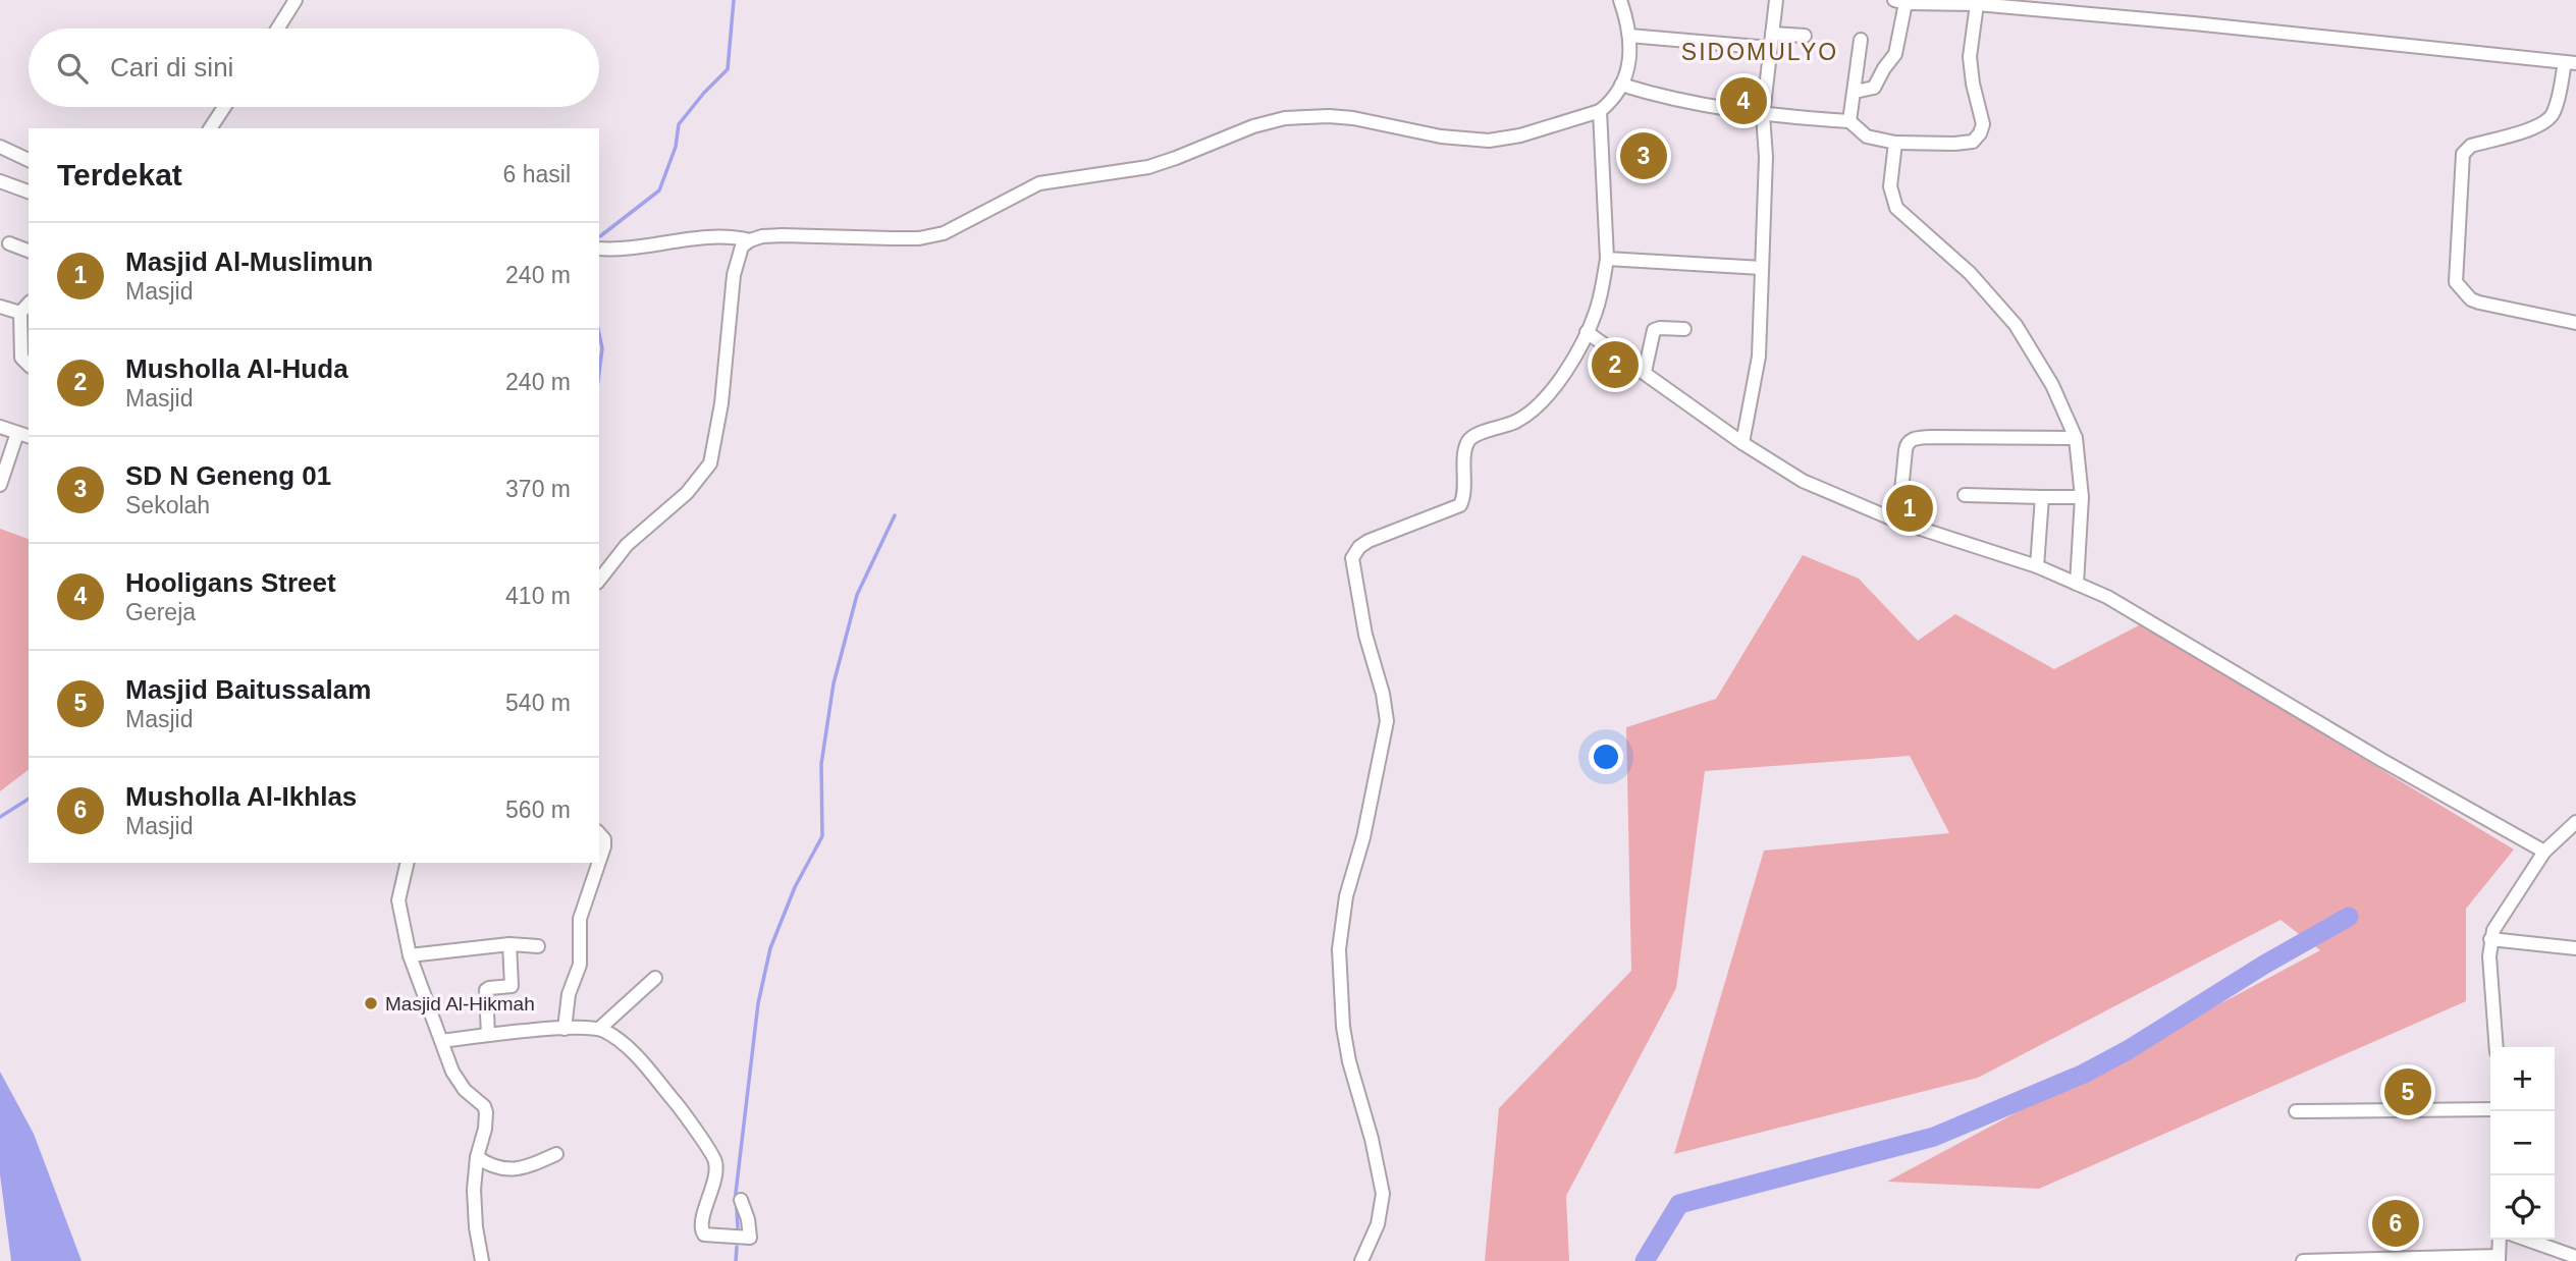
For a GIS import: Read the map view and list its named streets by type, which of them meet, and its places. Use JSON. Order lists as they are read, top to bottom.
{
  "districts": ["SIDOMULYO"],
  "places": ["Masjid Al-Hikmah"],
  "page": {
    "search": "Cari di sini",
    "pins": [
      "4",
      "3",
      "2",
      "1",
      "5",
      "6"
    ],
    "heading": ["Terdekat", "6 hasil"],
    "list": [
      {
        "mark": "1",
        "name": "Masjid Al-Muslimun",
        "note": "Masjid",
        "value": "240 m"
      },
      {
        "mark": "2",
        "name": "Musholla Al-Huda",
        "note": "Masjid",
        "value": "240 m"
      },
      {
        "mark": "3",
        "name": "SD N Geneng 01",
        "note": "Sekolah",
        "value": "370 m"
      },
      {
        "mark": "4",
        "name": "Hooligans Street",
        "note": "Gereja",
        "value": "410 m"
      },
      {
        "mark": "5",
        "name": "Masjid Baitussalam",
        "note": "Masjid",
        "value": "540 m"
      },
      {
        "mark": "6",
        "name": "Musholla Al-Ikhlas",
        "note": "Masjid",
        "value": "560 m"
      }
    ],
    "map_buttons": ["+", "−"]
  }
}
